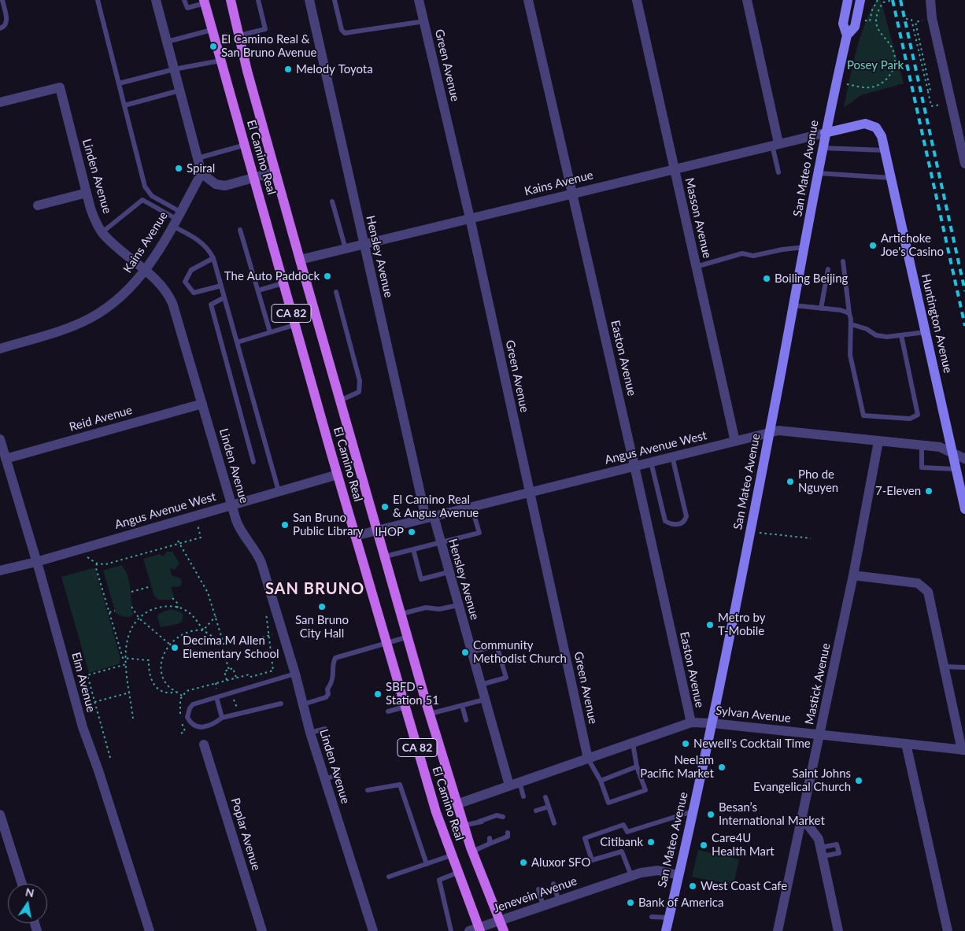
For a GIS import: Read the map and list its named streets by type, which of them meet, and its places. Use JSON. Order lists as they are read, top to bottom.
{
  "streets": {
    "main road": ["El Camino Real", "CA 82"],
    "street": [
      "Green Avenue",
      "San Mateo Avenue",
      "Linden Avenue",
      "Kains Avenue",
      "Masson Avenue",
      "Hensley Avenue",
      "Huntington Avenue",
      "Easton Avenue",
      "Reid Avenue",
      "Angus Avenue West",
      "Elm Avenue",
      "Mastick Avenue",
      "Sylvan Avenue",
      "Poplar Avenue",
      "Jenevein Avenue"
    ]
  },
  "crossings": [
    ["Green Avenue", "Kains Avenue"],
    ["Green Avenue", "Angus Avenue West"],
    ["Green Avenue", "Sylvan Avenue"],
    ["El Camino Real", "Kains Avenue"],
    ["El Camino Real", "Angus Avenue West"],
    ["El Camino Real", "Sylvan Avenue"],
    ["El Camino Real", "Jenevein Avenue"],
    ["San Mateo Avenue", "Kains Avenue"],
    ["San Mateo Avenue", "Huntington Avenue"],
    ["San Mateo Avenue", "Angus Avenue West"],
    ["San Mateo Avenue", "Sylvan Avenue"],
    ["San Mateo Avenue", "Jenevein Avenue"],
    ["Linden Avenue", "Kains Avenue"],
    ["Linden Avenue", "Reid Avenue"],
    ["Linden Avenue", "Angus Avenue West"],
    ["Kains Avenue", "Masson Avenue"],
    ["Kains Avenue", "Hensley Avenue"],
    ["Kains Avenue", "Huntington Avenue"],
    ["Kains Avenue", "Easton Avenue"],
    ["Masson Avenue", "Angus Avenue West"],
    ["Hensley Avenue", "Angus Avenue West"],
    ["Hensley Avenue", "Sylvan Avenue"],
    ["Huntington Avenue", "Angus Avenue West"],
    ["Easton Avenue", "Angus Avenue West"],
    ["Easton Avenue", "Sylvan Avenue"],
    ["Reid Avenue", "Elm Avenue"],
    ["Angus Avenue West", "Elm Avenue"],
    ["Angus Avenue West", "Mastick Avenue"],
    ["Mastick Avenue", "Sylvan Avenue"]
  ],
  "districts": ["SAN BRUNO"],
  "parks": ["Posey Park"],
  "places": [
    "El Camino Real & San Bruno Avenue",
    "Melody Toyota",
    "Spiral",
    "Artichoke Joe's Casino",
    "The Auto Paddock",
    "Boiling Beijing",
    "Pho de Nguyen",
    "7-Eleven",
    "El Camino Real & Angus Avenue",
    "San Bruno Public Library",
    "IHOP",
    "San Bruno City Hall",
    "Metro by T-Mobile",
    "Decima M Allen Elementary School",
    "Community Methodist Church",
    "SBFD - Station 51",
    "Newell's Cocktail Time",
    "Neelam Pacific Market",
    "Saint Johns Evangelical Church",
    "Besan’s International Market",
    "Citibank",
    "Care4U Health Mart",
    "Aluxor SFO",
    "West Coast Cafe",
    "Bank of America"
  ],
  "north": "top"
}
